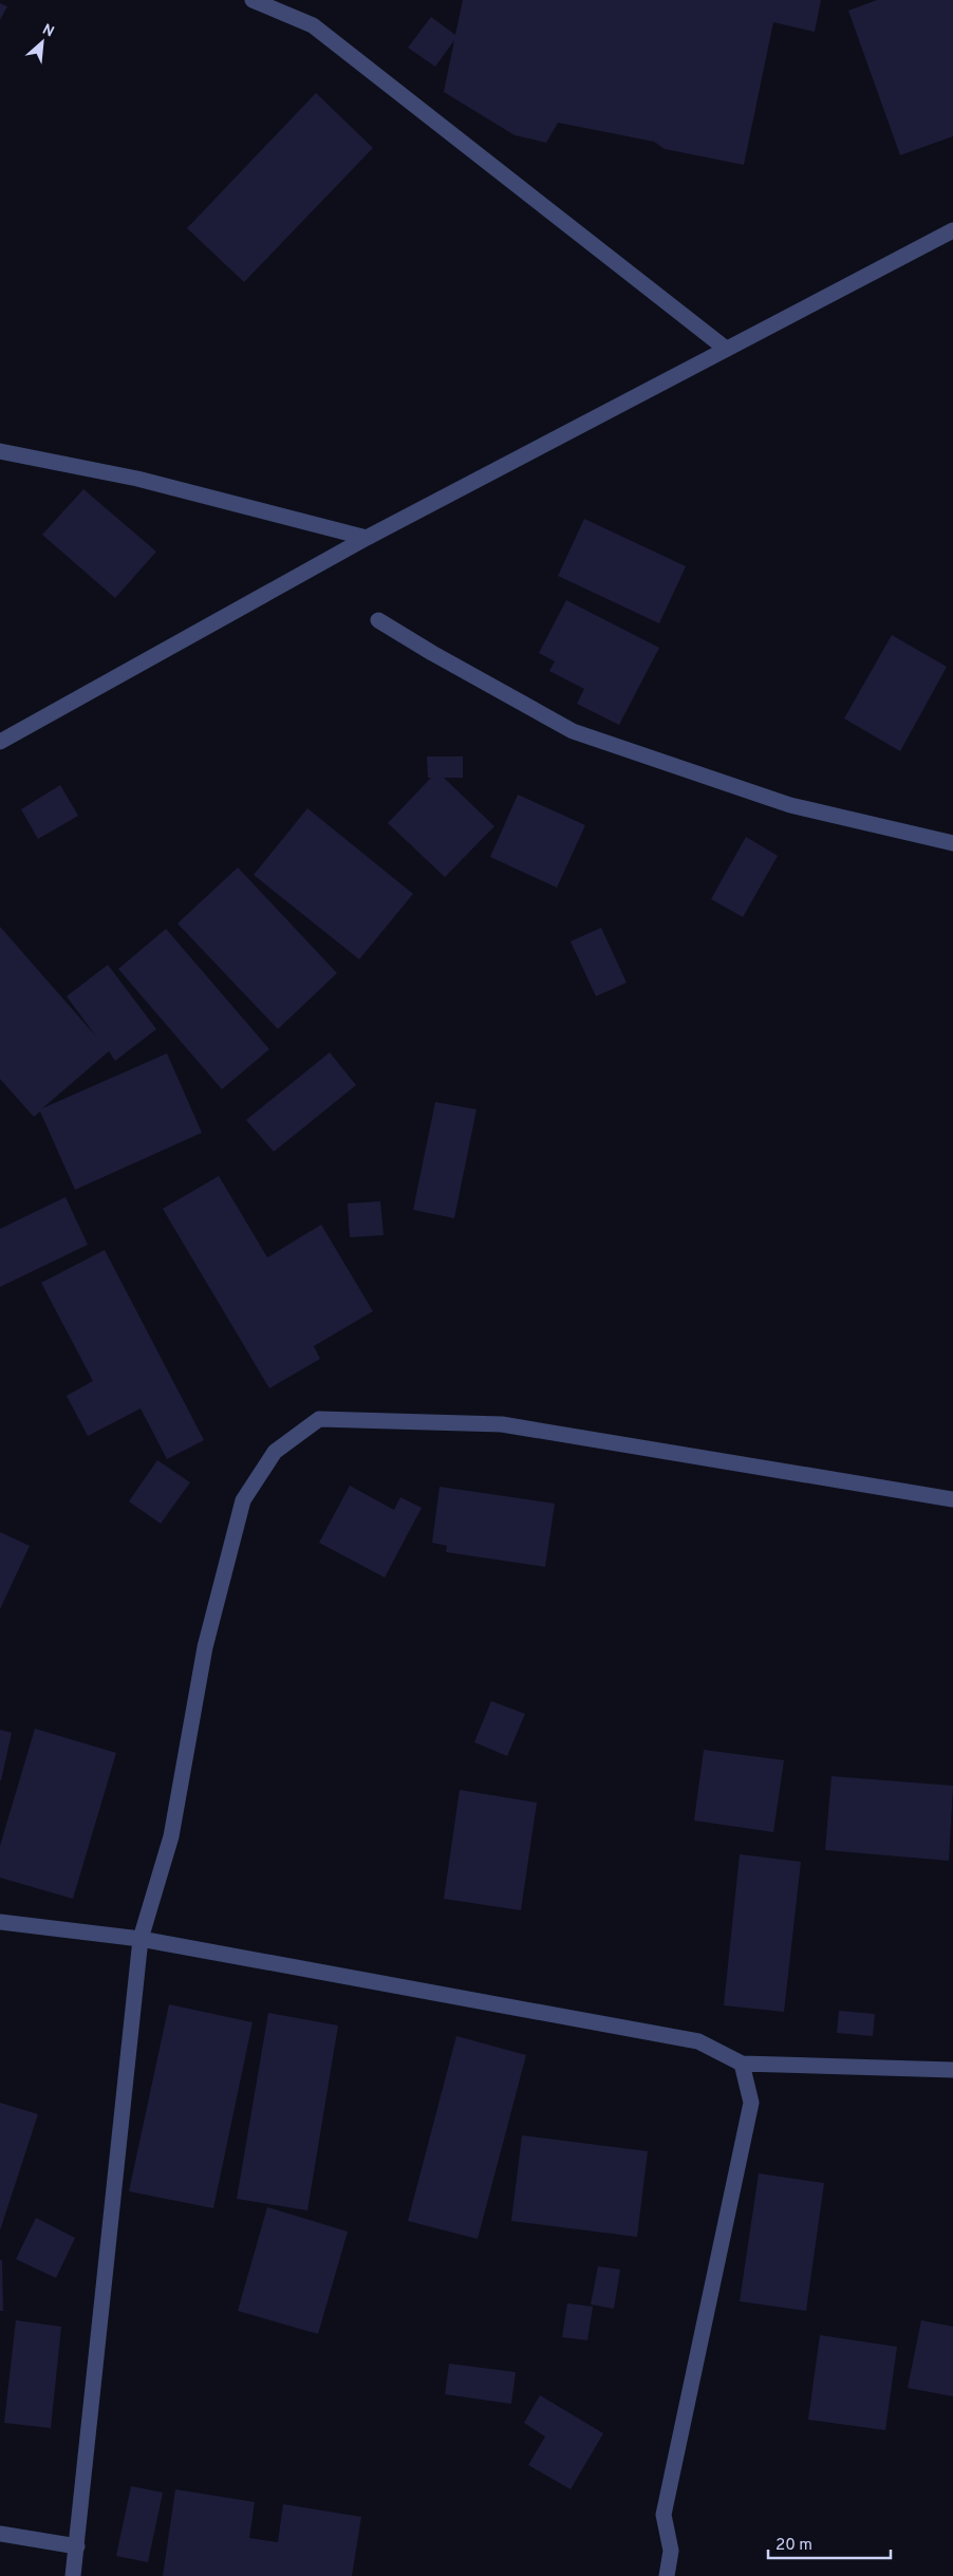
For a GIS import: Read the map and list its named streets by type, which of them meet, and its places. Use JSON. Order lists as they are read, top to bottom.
{
  "scale_bar": "20 m",
  "north": "top right"
}
